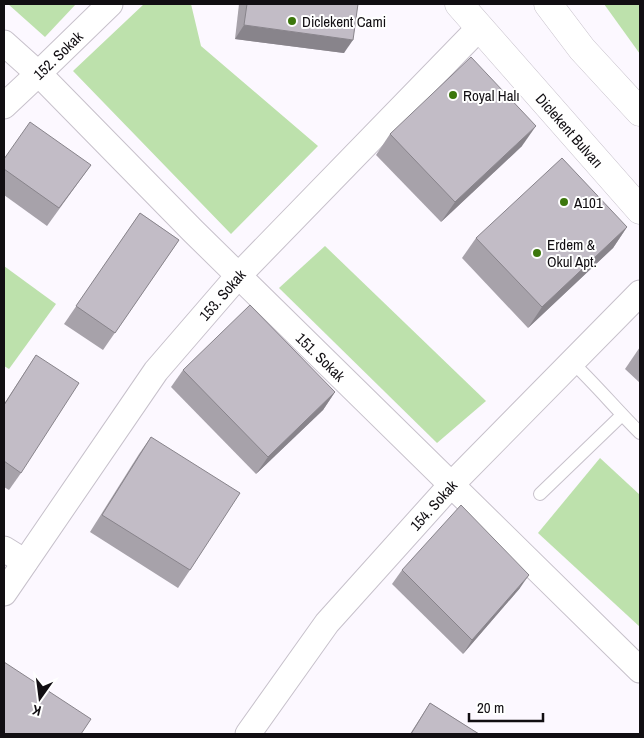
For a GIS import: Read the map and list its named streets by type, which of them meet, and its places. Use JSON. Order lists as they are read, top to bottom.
{
  "streets": {
    "main road": ["Diclekent Bulvarı"],
    "street": [
      "152. Sokak",
      "153. Sokak",
      "151. Sokak",
      "154. Sokak"
    ]
  },
  "crossings": [
    ["152. Sokak", "151. Sokak"],
    ["Diclekent Bulvarı", "153. Sokak"],
    ["153. Sokak", "151. Sokak"],
    ["151. Sokak", "154. Sokak"]
  ],
  "places": [
    "Diclekent Cami",
    "Royal Halı",
    "A101",
    "Erdem & Okul Apt."
  ],
  "scale_bar": "20 m",
  "north": "bottom"
}
